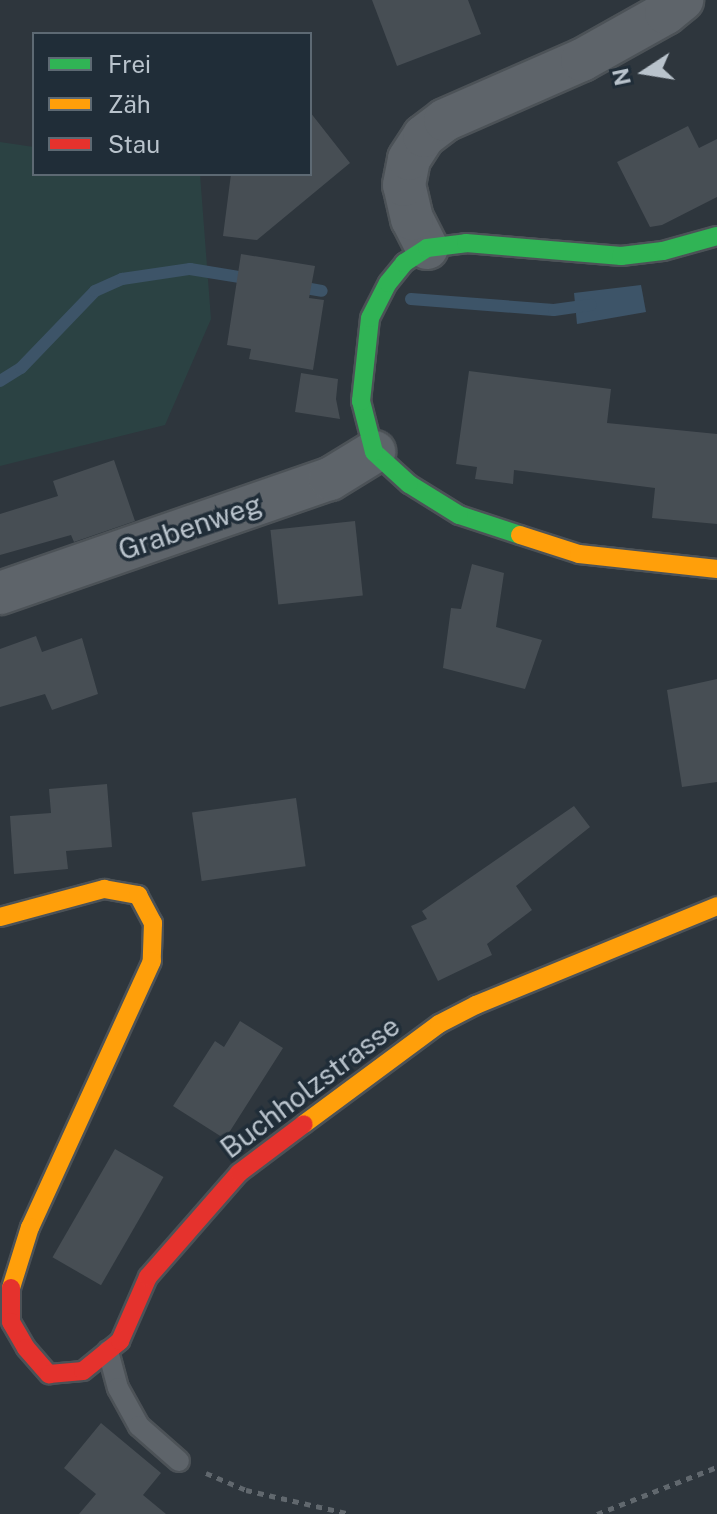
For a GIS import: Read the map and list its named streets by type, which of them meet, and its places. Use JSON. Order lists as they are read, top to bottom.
{
  "streets": {
    "street": ["Grabenweg", "Buchholzstrasse"]
  },
  "legend": ["Frei", "Zäh", "Stau"],
  "north": "left"
}
